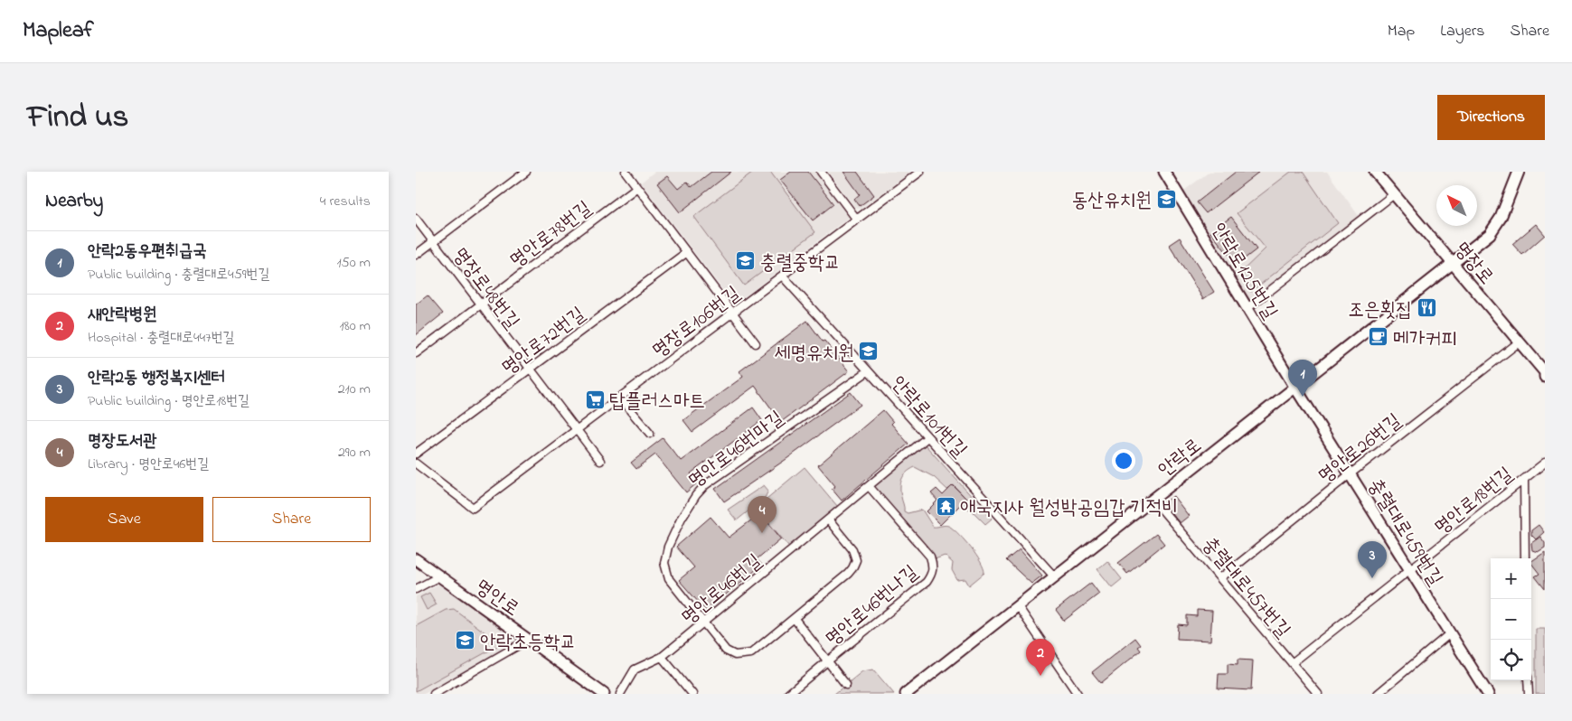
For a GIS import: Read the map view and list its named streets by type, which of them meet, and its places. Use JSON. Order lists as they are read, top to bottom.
{
  "streets": {
    "main road": [
      "명장로",
      "안락로125번길",
      "안락로",
      "충렬대로459번길",
      "명안로"
    ],
    "street": [
      "명안로78번길",
      "명장로48번길",
      "명장로106번길",
      "명안로72번길",
      "안락로101번길",
      "명안로26번길",
      "명안로46번마길",
      "명안로18번길",
      "충렬대로457번길",
      "명안로46번길",
      "명안로46번나길"
    ]
  },
  "crossings": [
    ["명안로78번길", "명장로48번길"],
    ["명장로", "명안로26번길"],
    ["명장로", "안락로"],
    ["안락로125번길", "안락로"],
    ["안락로125번길", "충렬대로459번길"],
    ["명장로48번길", "명장로106번길"],
    ["명장로48번길", "명안로72번길"],
    ["명장로106번길", "안락로101번길"],
    ["안락로101번길", "명안로46번마길"],
    ["안락로101번길", "안락로"],
    ["안락로101번길", "명안로46번길"],
    ["명안로26번길", "충렬대로459번길"],
    ["명안로26번길", "충렬대로457번길"],
    ["명안로46번마길", "명안로46번길"],
    ["안락로", "충렬대로459번길"],
    ["안락로", "충렬대로457번길"],
    ["명안로18번길", "충렬대로459번길"],
    ["명안로18번길", "충렬대로457번길"],
    ["명안로46번길", "명안로46번나길"]
  ],
  "places": {
    "school or university": [
      "동산유치원",
      "충렬중학교",
      "세명유치원",
      "안락초등학교"
    ],
    "restaurant": ["조은횟집"],
    "cafe": ["메가커피"],
    "supermarket": ["탑플러스마트"],
    "temple": ["애국지사 월성박공임갑 기적비"]
  },
  "north": "top left",
  "page": {
    "header": "Mapleaf",
    "nav": ["Map", "Layers", "Share"],
    "title": "Find us",
    "buttons": [
      "Directions",
      ["Save", "Share"]
    ],
    "heading": ["Nearby", "4 results"],
    "list": [
      {
        "mark": "1",
        "name": "안락2동우편취급국",
        "note": "Public building · 충렬대로459번길",
        "value": "150 m"
      },
      {
        "mark": "2",
        "name": "새안락병원",
        "note": "Hospital · 충렬대로447번길",
        "value": "180 m"
      },
      {
        "mark": "3",
        "name": "안락2동 행정복지센터",
        "note": "Public building · 명안로18번길",
        "value": "210 m"
      },
      {
        "mark": "4",
        "name": "명장도서관",
        "note": "Library · 명안로46번길",
        "value": "290 m"
      }
    ],
    "pins": [
      "1",
      "4",
      "3",
      "2"
    ],
    "map_buttons": ["+", "−"]
  }
}
